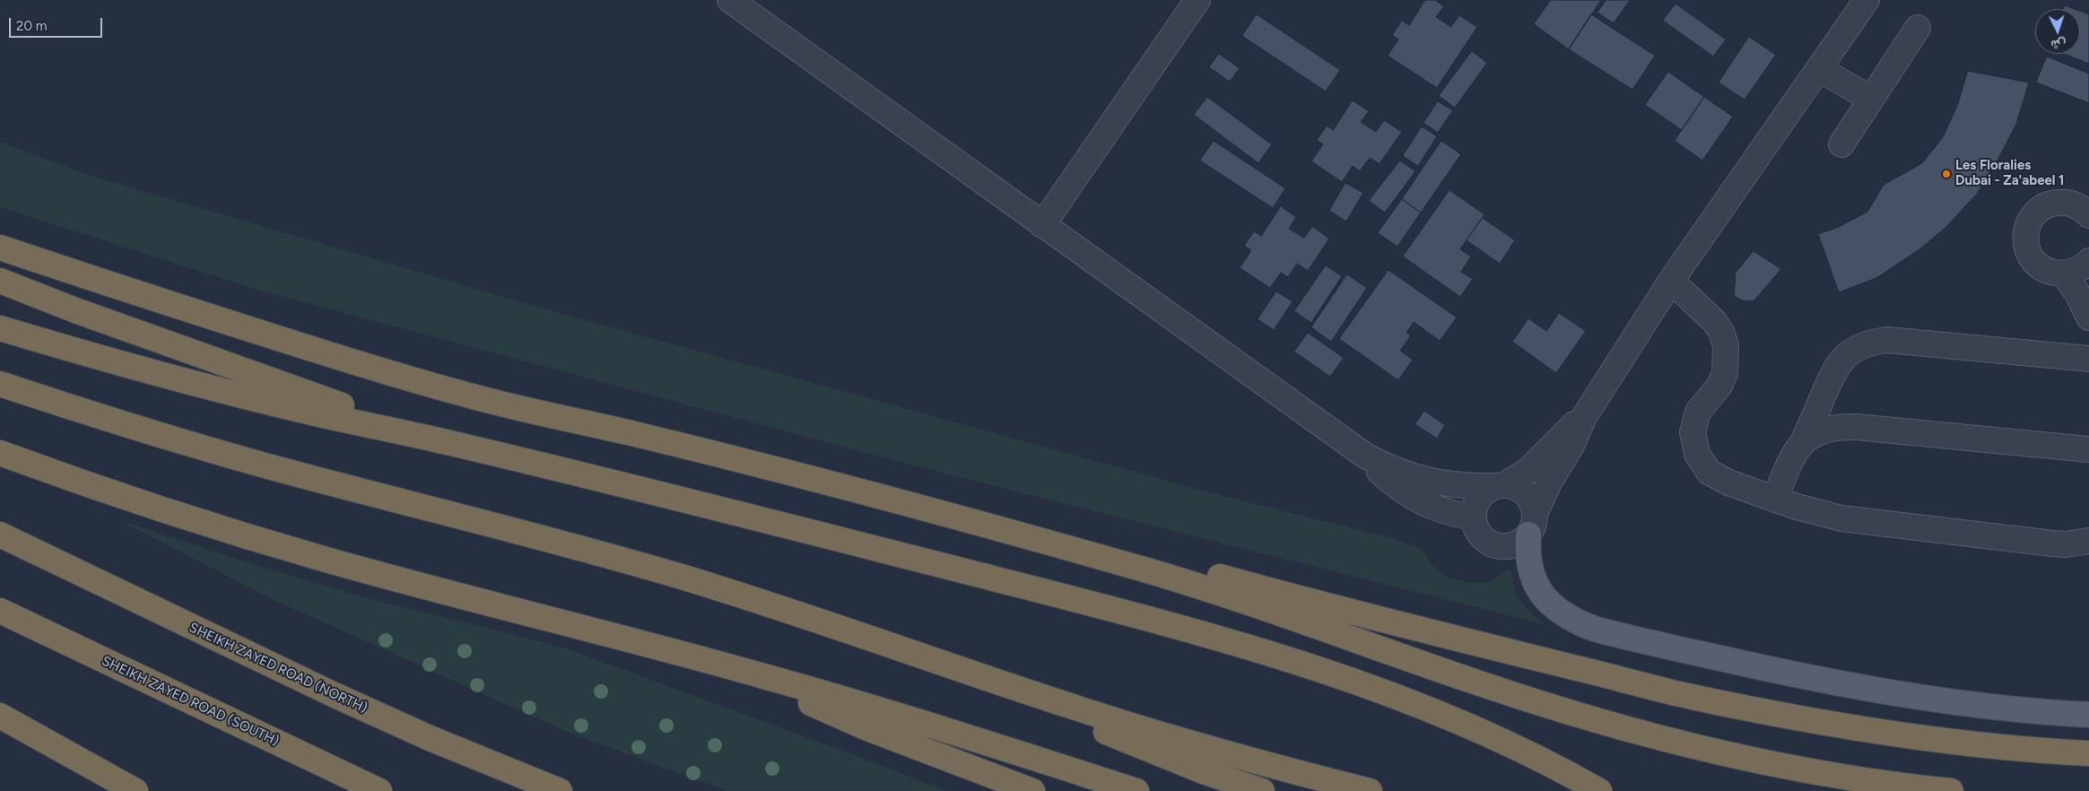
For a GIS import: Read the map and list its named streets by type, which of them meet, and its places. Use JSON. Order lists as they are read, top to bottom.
{
  "streets": {
    "highway": ["SHEIKH ZAYED ROAD (NORTH)", "SHEIKH ZAYED ROAD (SOUTH)"]
  },
  "places": ["Les Floralies Dubai - Za'abeel 1"],
  "scale_bar": "20 m",
  "north": "bottom"
}
